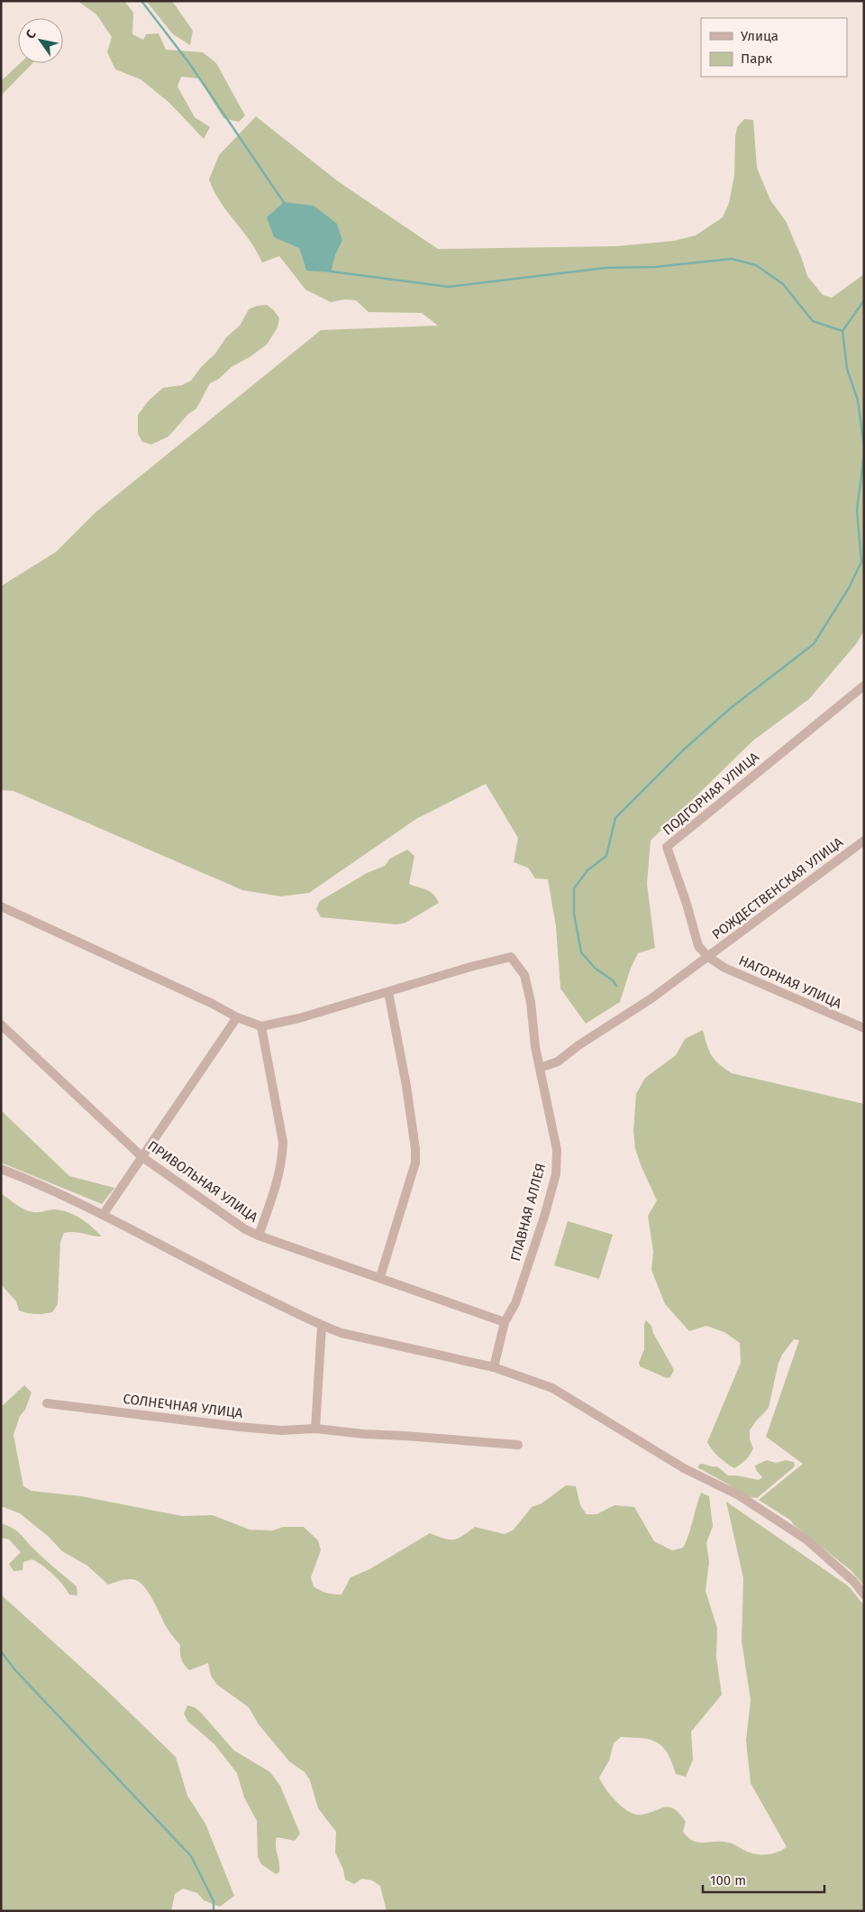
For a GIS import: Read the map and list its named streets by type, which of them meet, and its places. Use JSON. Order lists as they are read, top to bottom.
{
  "streets": {
    "street": [
      "ПОДГОРНАЯ УЛИЦА",
      "РОЖДЕСТВЕНСКАЯ УЛИЦА",
      "НАГОРНАЯ УЛИЦА",
      "ПРИВОЛЬНАЯ УЛИЦА",
      "ГЛАВНАЯ АЛЛЕЯ",
      "СОЛНЕЧНАЯ УЛИЦА"
    ]
  },
  "crossings": [
    ["ПОДГОРНАЯ УЛИЦА", "РОЖДЕСТВЕНСКАЯ УЛИЦА"],
    ["ПОДГОРНАЯ УЛИЦА", "НАГОРНАЯ УЛИЦА"],
    ["РОЖДЕСТВЕНСКАЯ УЛИЦА", "НАГОРНАЯ УЛИЦА"],
    ["РОЖДЕСТВЕНСКАЯ УЛИЦА", "ГЛАВНАЯ АЛЛЕЯ"],
    ["ПРИВОЛЬНАЯ УЛИЦА", "ГЛАВНАЯ АЛЛЕЯ"]
  ],
  "legend": ["Улица", "Парк"],
  "scale_bar": "100 m",
  "north": "top left"
}
